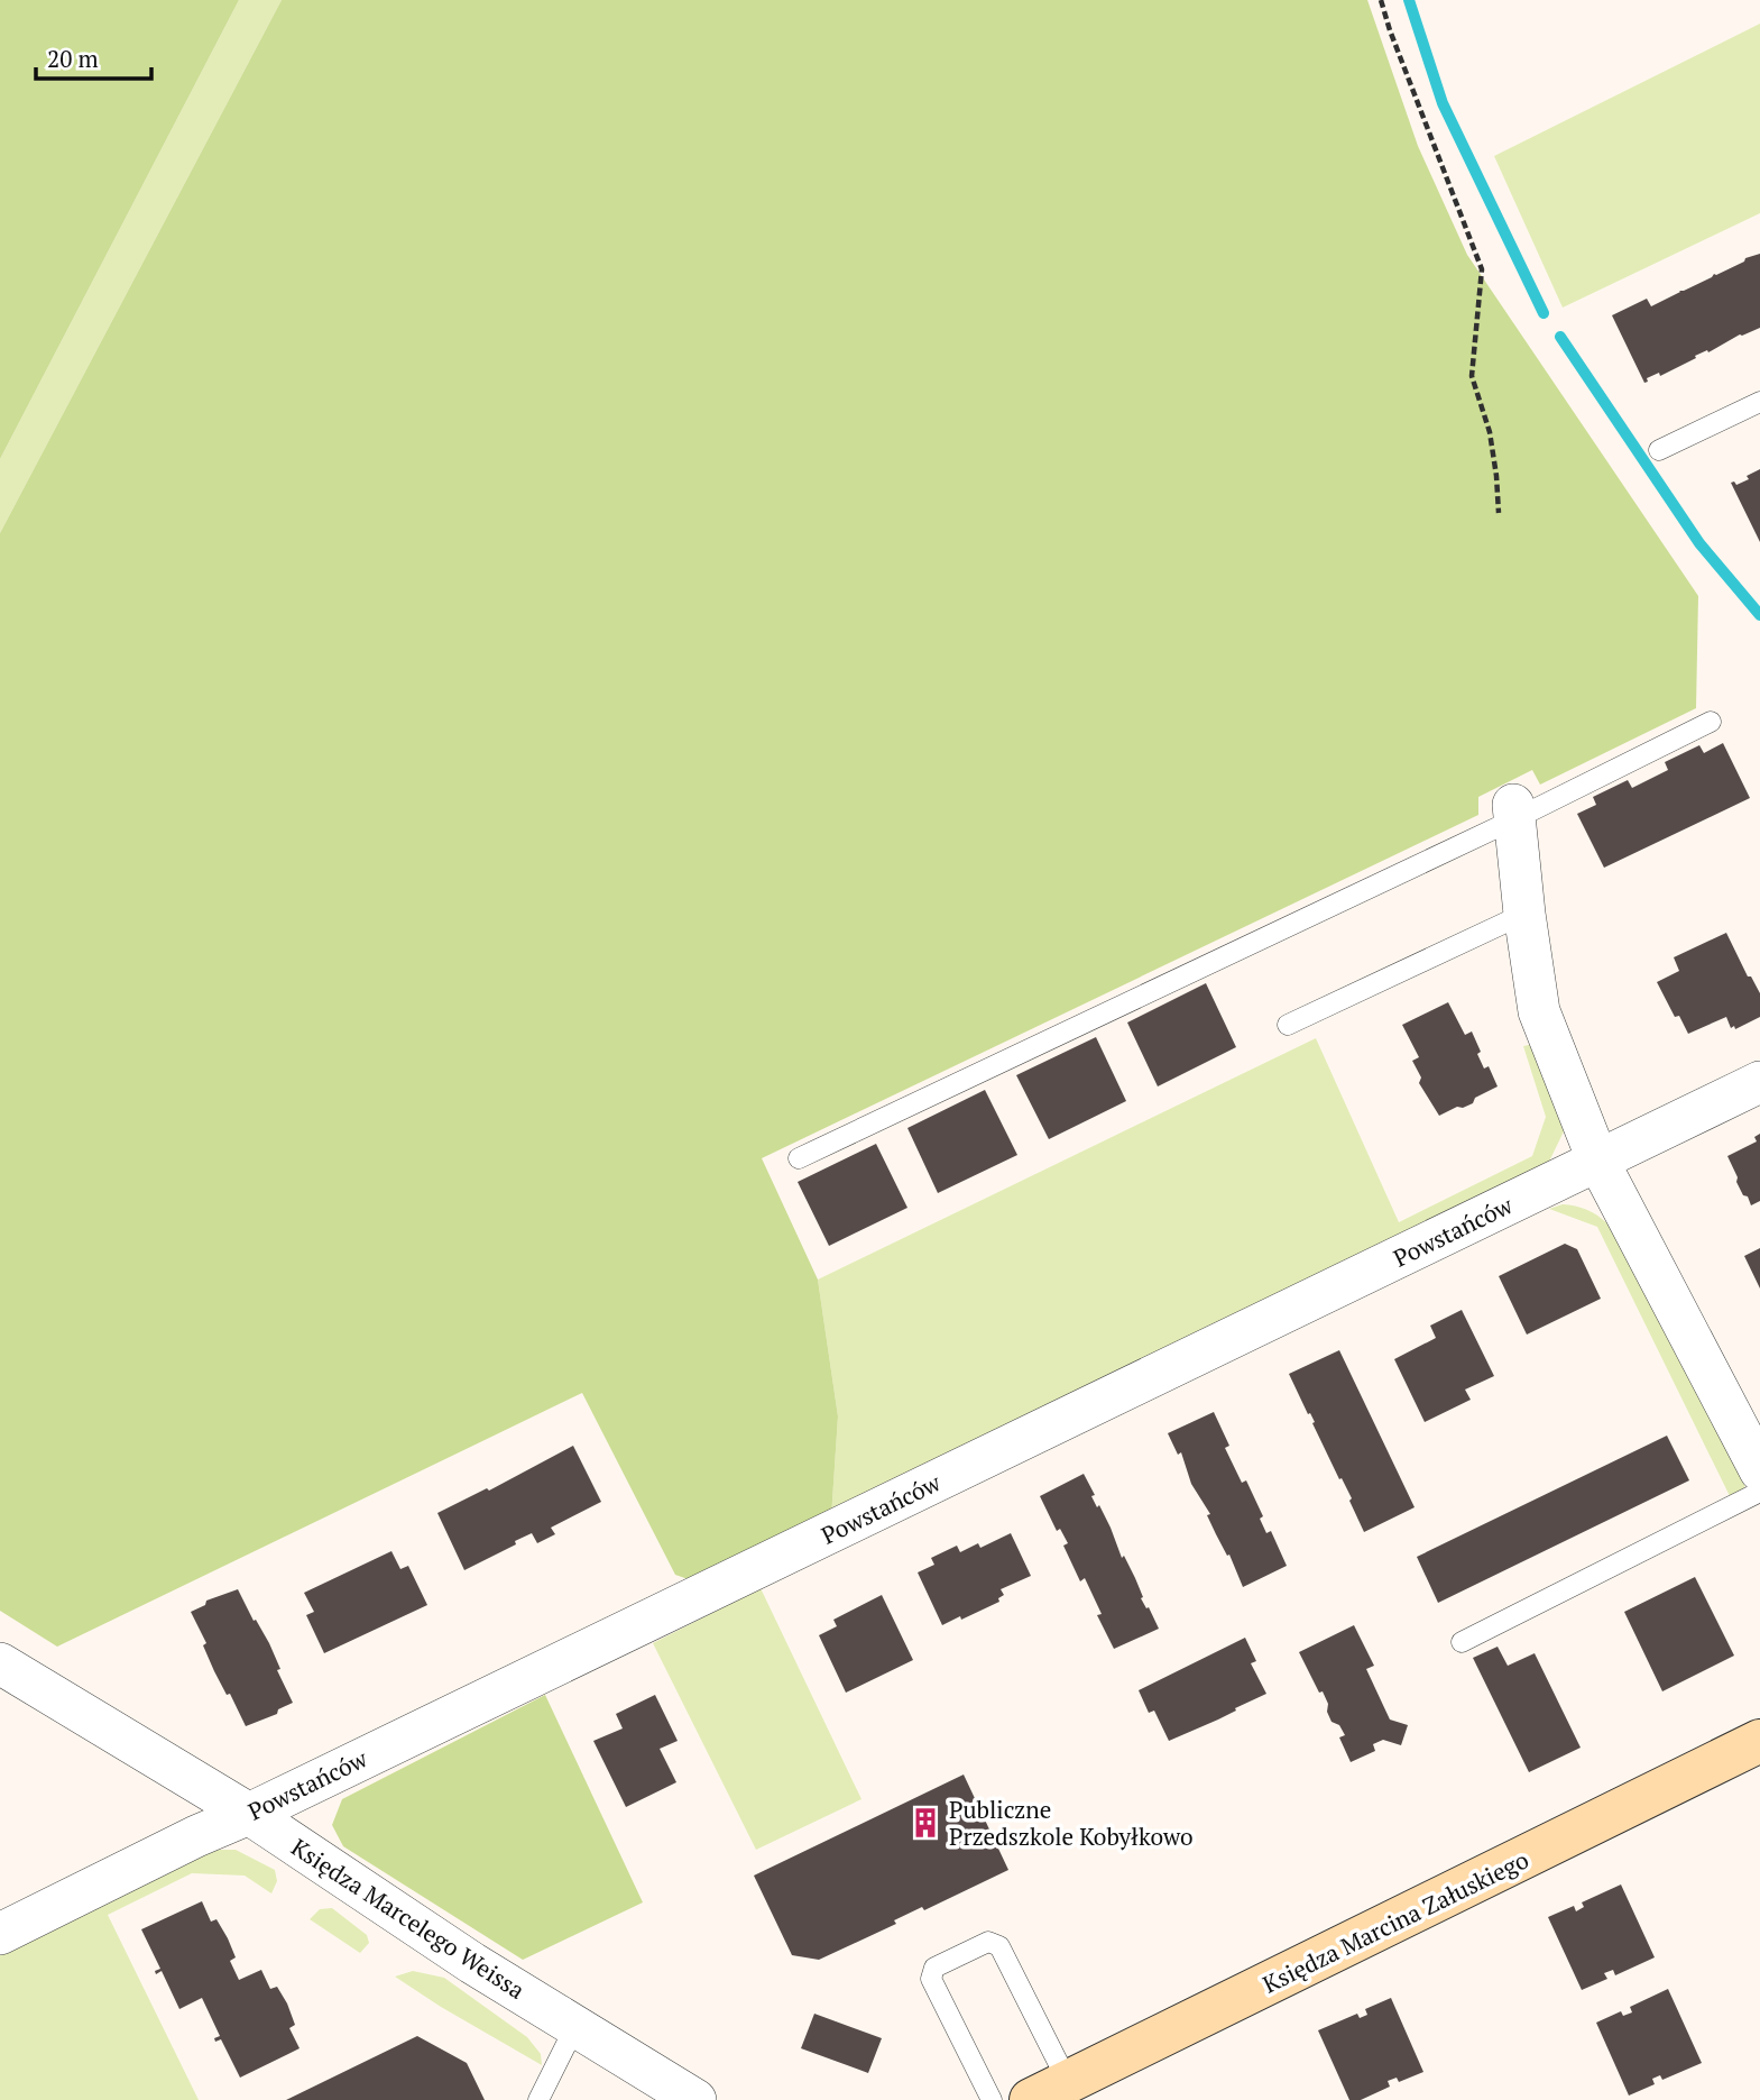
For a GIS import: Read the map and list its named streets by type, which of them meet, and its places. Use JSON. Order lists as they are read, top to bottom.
{
  "streets": {
    "street": ["Powstańców", "Księdza Marcelego Weissa", "Księdza Marcina Załuskiego"]
  },
  "crossings": [
    ["Powstańców", "Księdza Marcelego Weissa"]
  ],
  "places": {
    "building": ["Publiczne Przedszkole Kobyłkowo"]
  },
  "scale_bar": "20 m"
}
